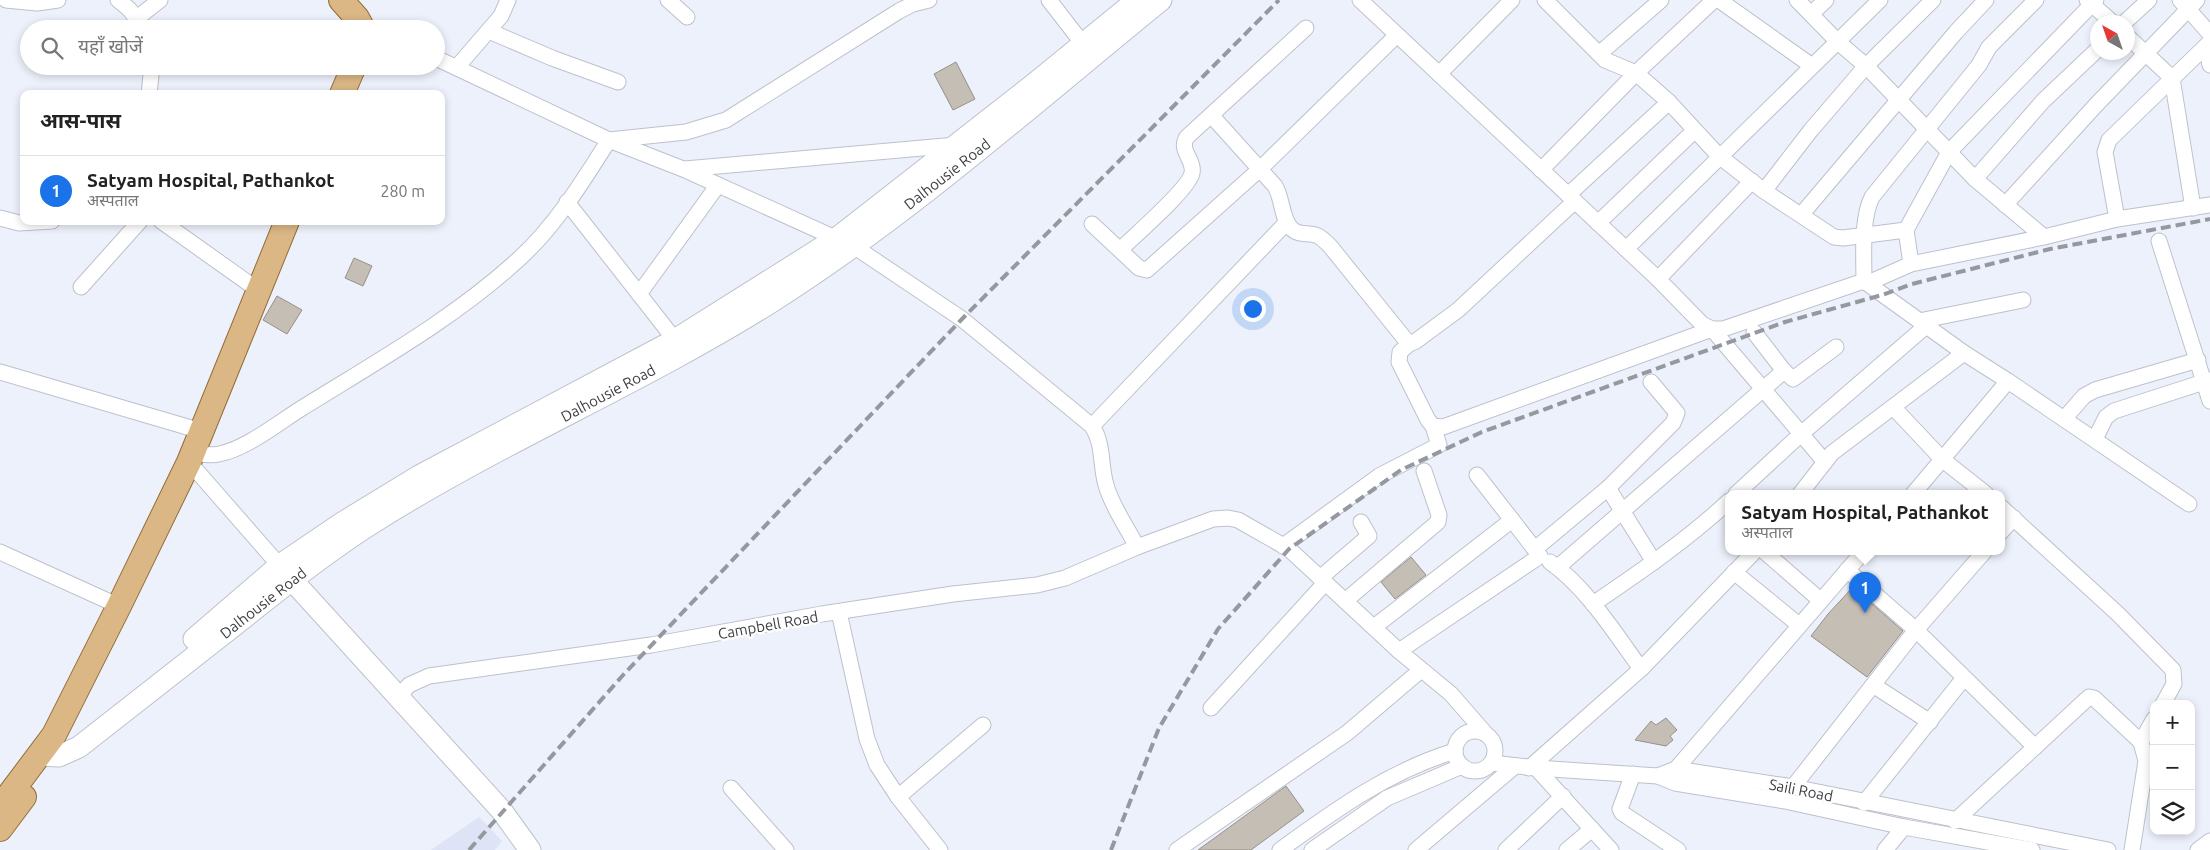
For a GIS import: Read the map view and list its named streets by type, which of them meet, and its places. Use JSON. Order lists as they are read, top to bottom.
{
  "streets": {
    "street": ["Dalhousie Road", "Campbell Road", "Saili Road"]
  },
  "crossings": [
    ["Campbell Road", "Saili Road"]
  ],
  "north": "top left",
  "page": {
    "search": "यहाँ खोजें",
    "heading": "आस-पास",
    "list": [
      {
        "mark": "1",
        "name": "Satyam Hospital, Pathankot",
        "note": "अस्पताल",
        "value": "280 m"
      }
    ],
    "popup": ["Satyam Hospital, Pathankot", "अस्पताल"],
    "pins": "1",
    "map_buttons": ["+", "−"]
  }
}
